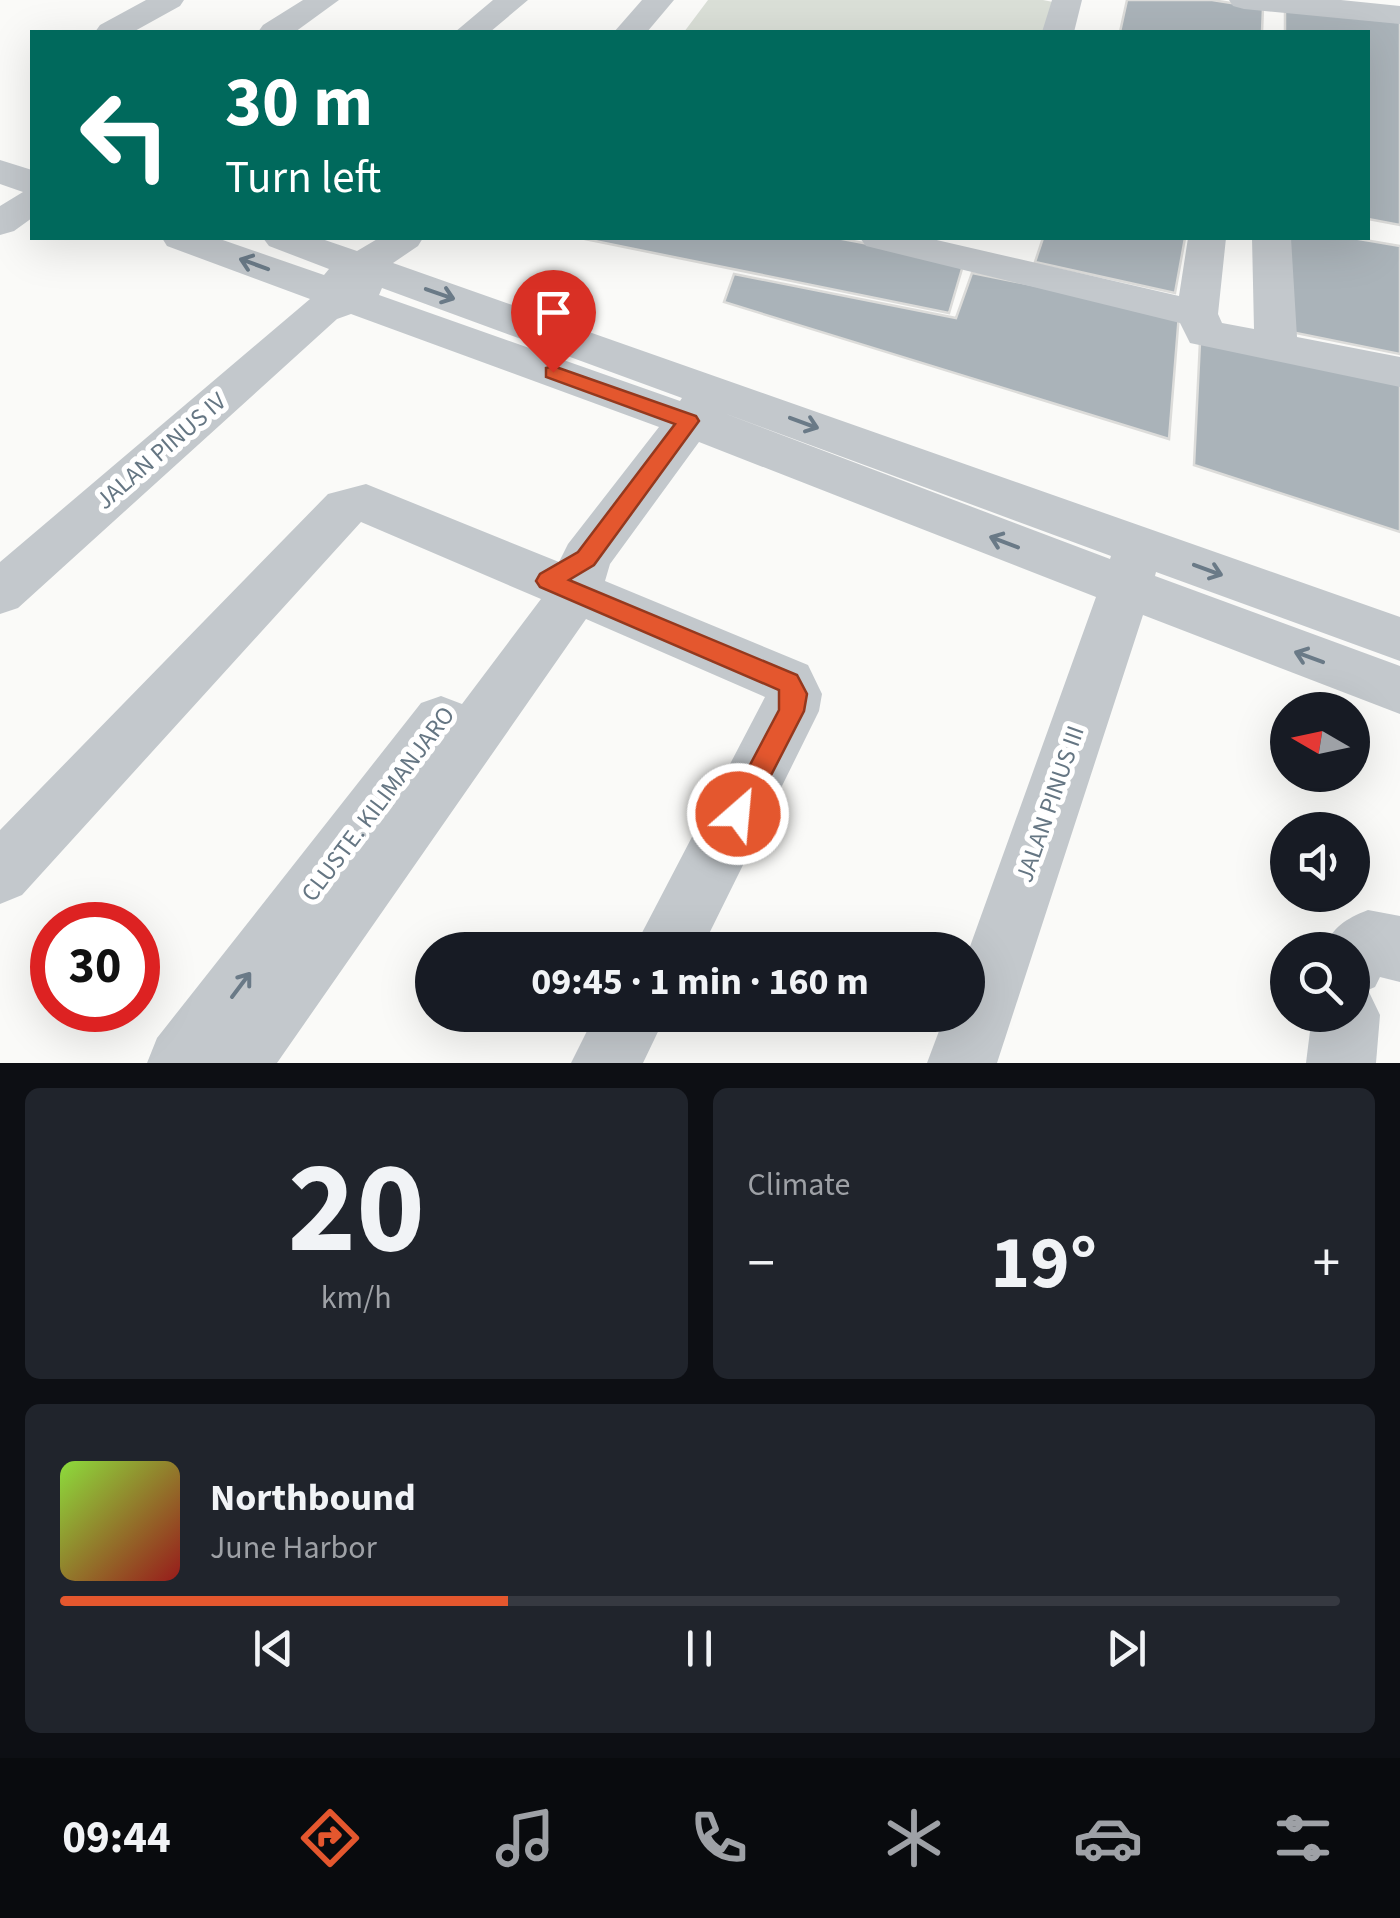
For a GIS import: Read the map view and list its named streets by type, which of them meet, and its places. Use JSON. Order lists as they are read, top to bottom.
{
  "streets": {
    "street": ["JALAN PINUS IV", "CLUSTE. KILIMANJARO", "JALAN PINUS III"]
  },
  "north": "left",
  "page": {
    "turn": ["30 m", "Turn left"],
    "limit": "30",
    "trip": "09:45 · 1 min · 160 m",
    "tile": [
      ["20", "km/h"],
      "Climate"
    ],
    "heat": ["−", "19°", "+"],
    "song": ["Northbound", "June Harbor"],
    "tabs": "09:44"
  }
}
